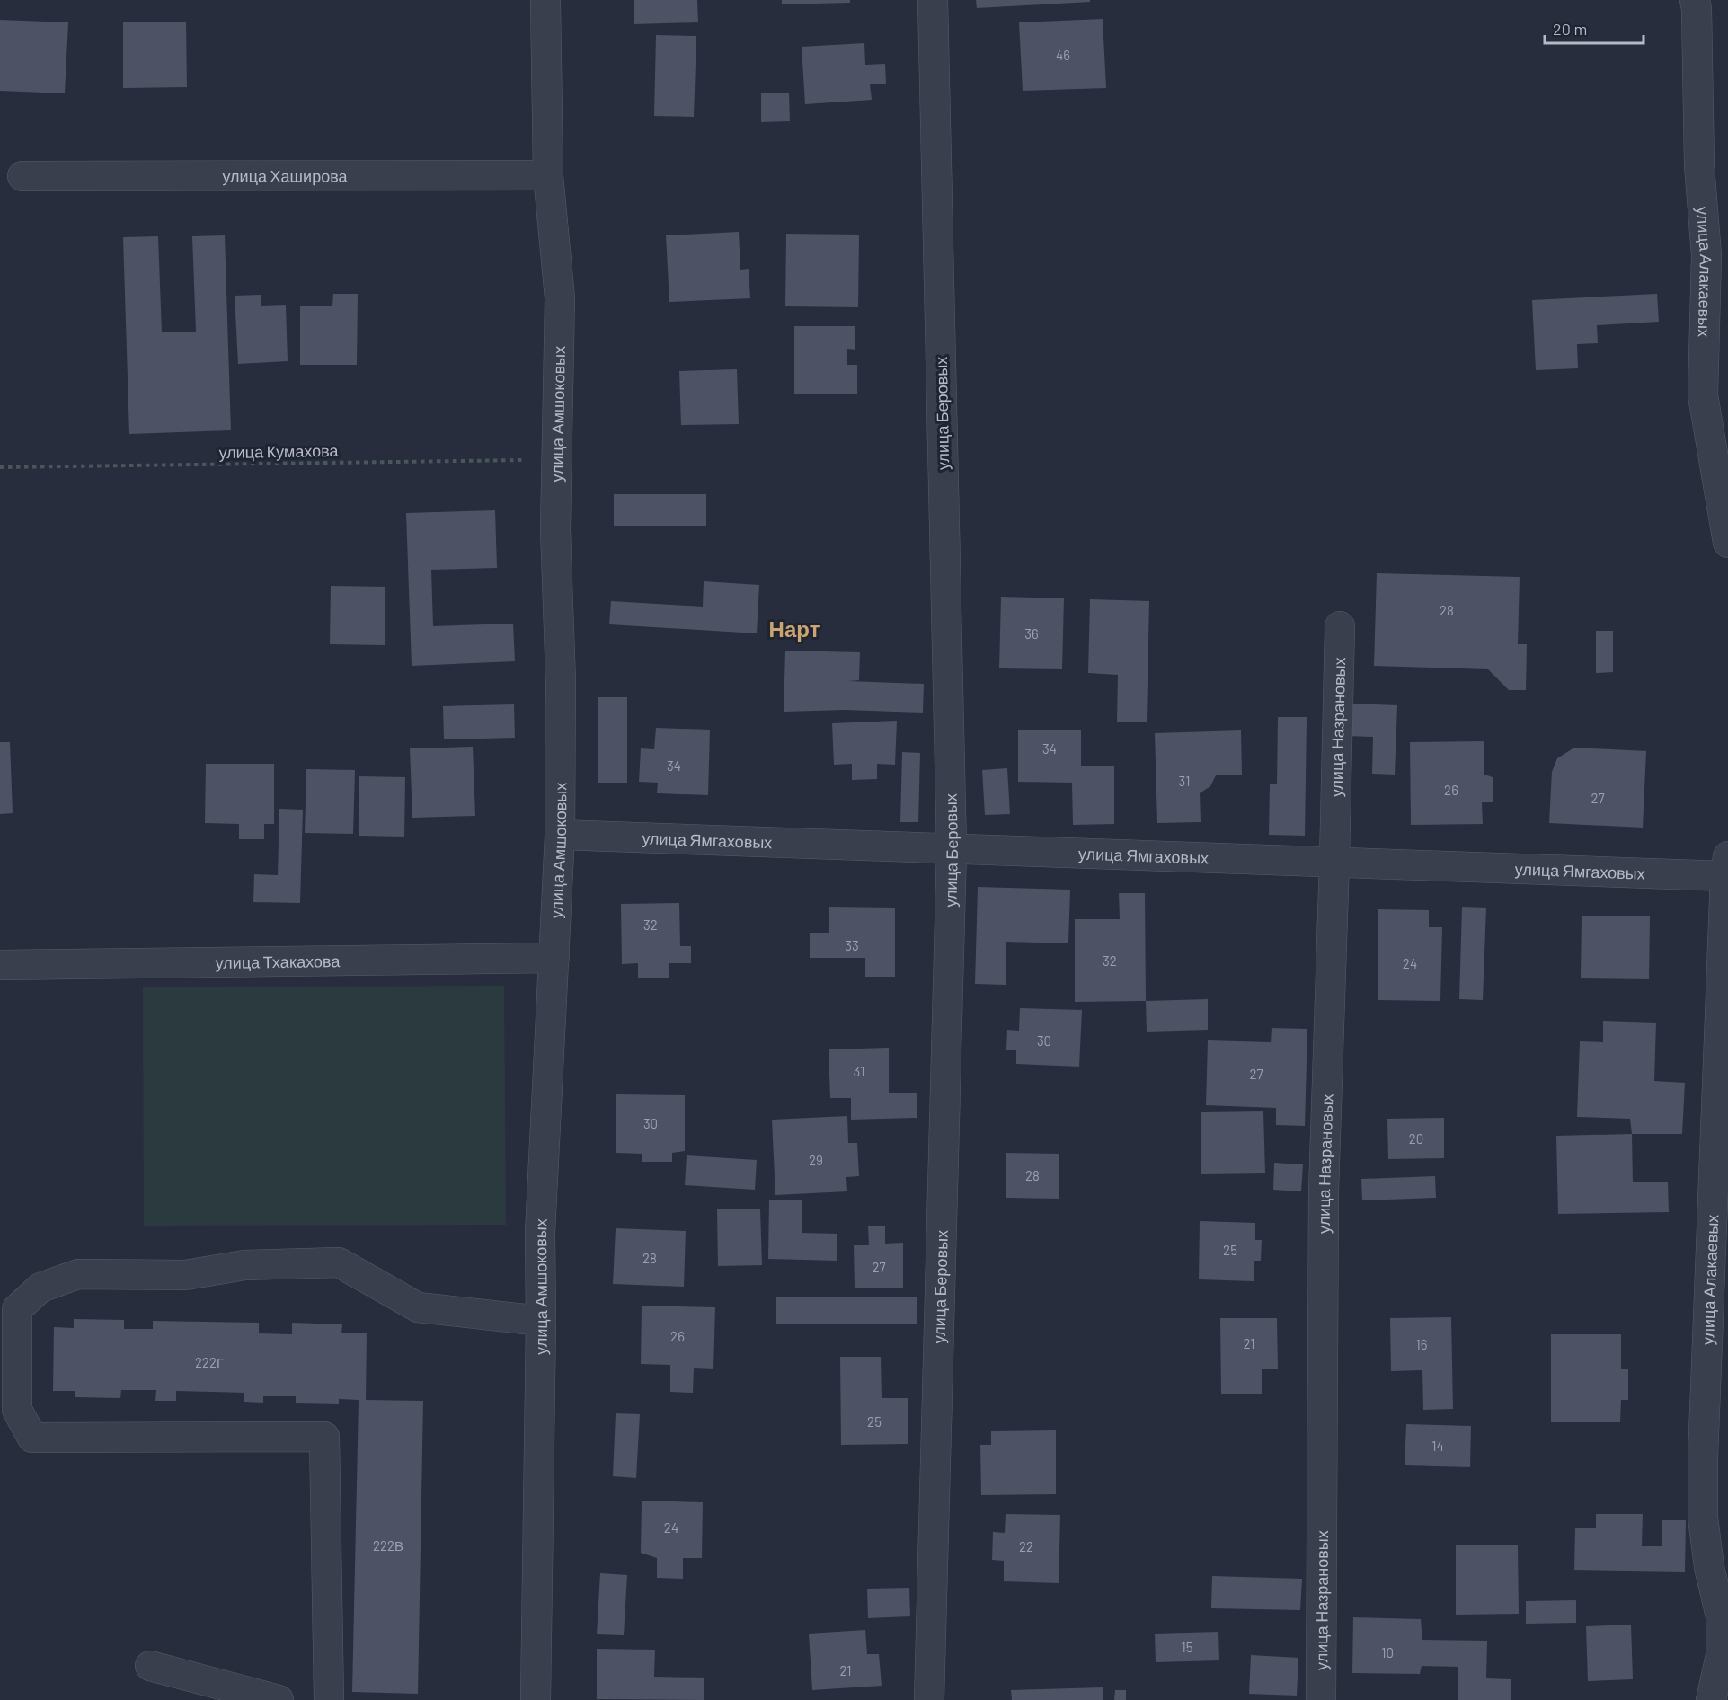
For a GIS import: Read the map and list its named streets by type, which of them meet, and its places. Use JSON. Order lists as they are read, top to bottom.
{
  "streets": {
    "street": [
      "улица Хаширова",
      "улица Алакаевых",
      "улица Амшоковых",
      "улица Беровых",
      "улица Назрановых",
      "улица Ямгаховых",
      "улица Тхакахова"
    ],
    "path": ["улица Кумахова"]
  },
  "crossings": [
    ["улица Хаширова", "улица Амшоковых"],
    ["улица Алакаевых", "улица Ямгаховых"],
    ["улица Амшоковых", "улица Кумахова"],
    ["улица Амшоковых", "улица Ямгаховых"],
    ["улица Амшоковых", "улица Тхакахова"],
    ["улица Беровых", "улица Ямгаховых"],
    ["улица Назрановых", "улица Ямгаховых"]
  ],
  "districts": ["Нарт"],
  "house_numbers": [
    "46",
    "28",
    "36",
    "34",
    "34",
    "31",
    "26",
    "27",
    "32",
    "33",
    "32",
    "24",
    "30",
    "31",
    "27",
    "30",
    "20",
    "29",
    "28",
    "25",
    "28",
    "27",
    "26",
    "21",
    "16",
    "222Г",
    "25",
    "14",
    "24",
    "222В",
    "22",
    "15",
    "10",
    "21"
  ],
  "scale_bar": "20 m"
}
